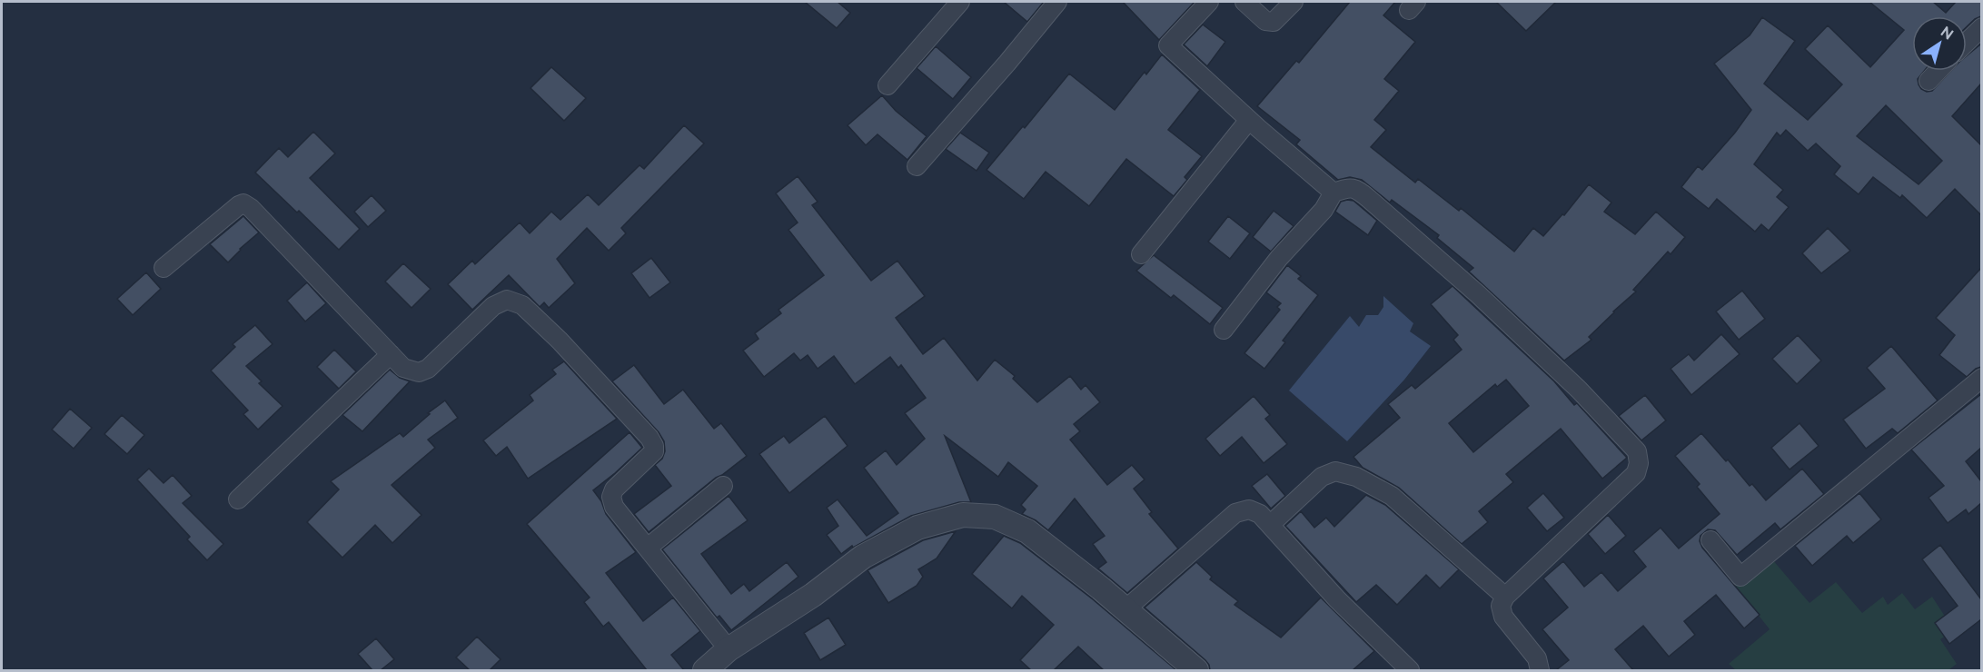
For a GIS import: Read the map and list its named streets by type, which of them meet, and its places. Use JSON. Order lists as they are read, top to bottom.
{
  "north": "top right"
}
